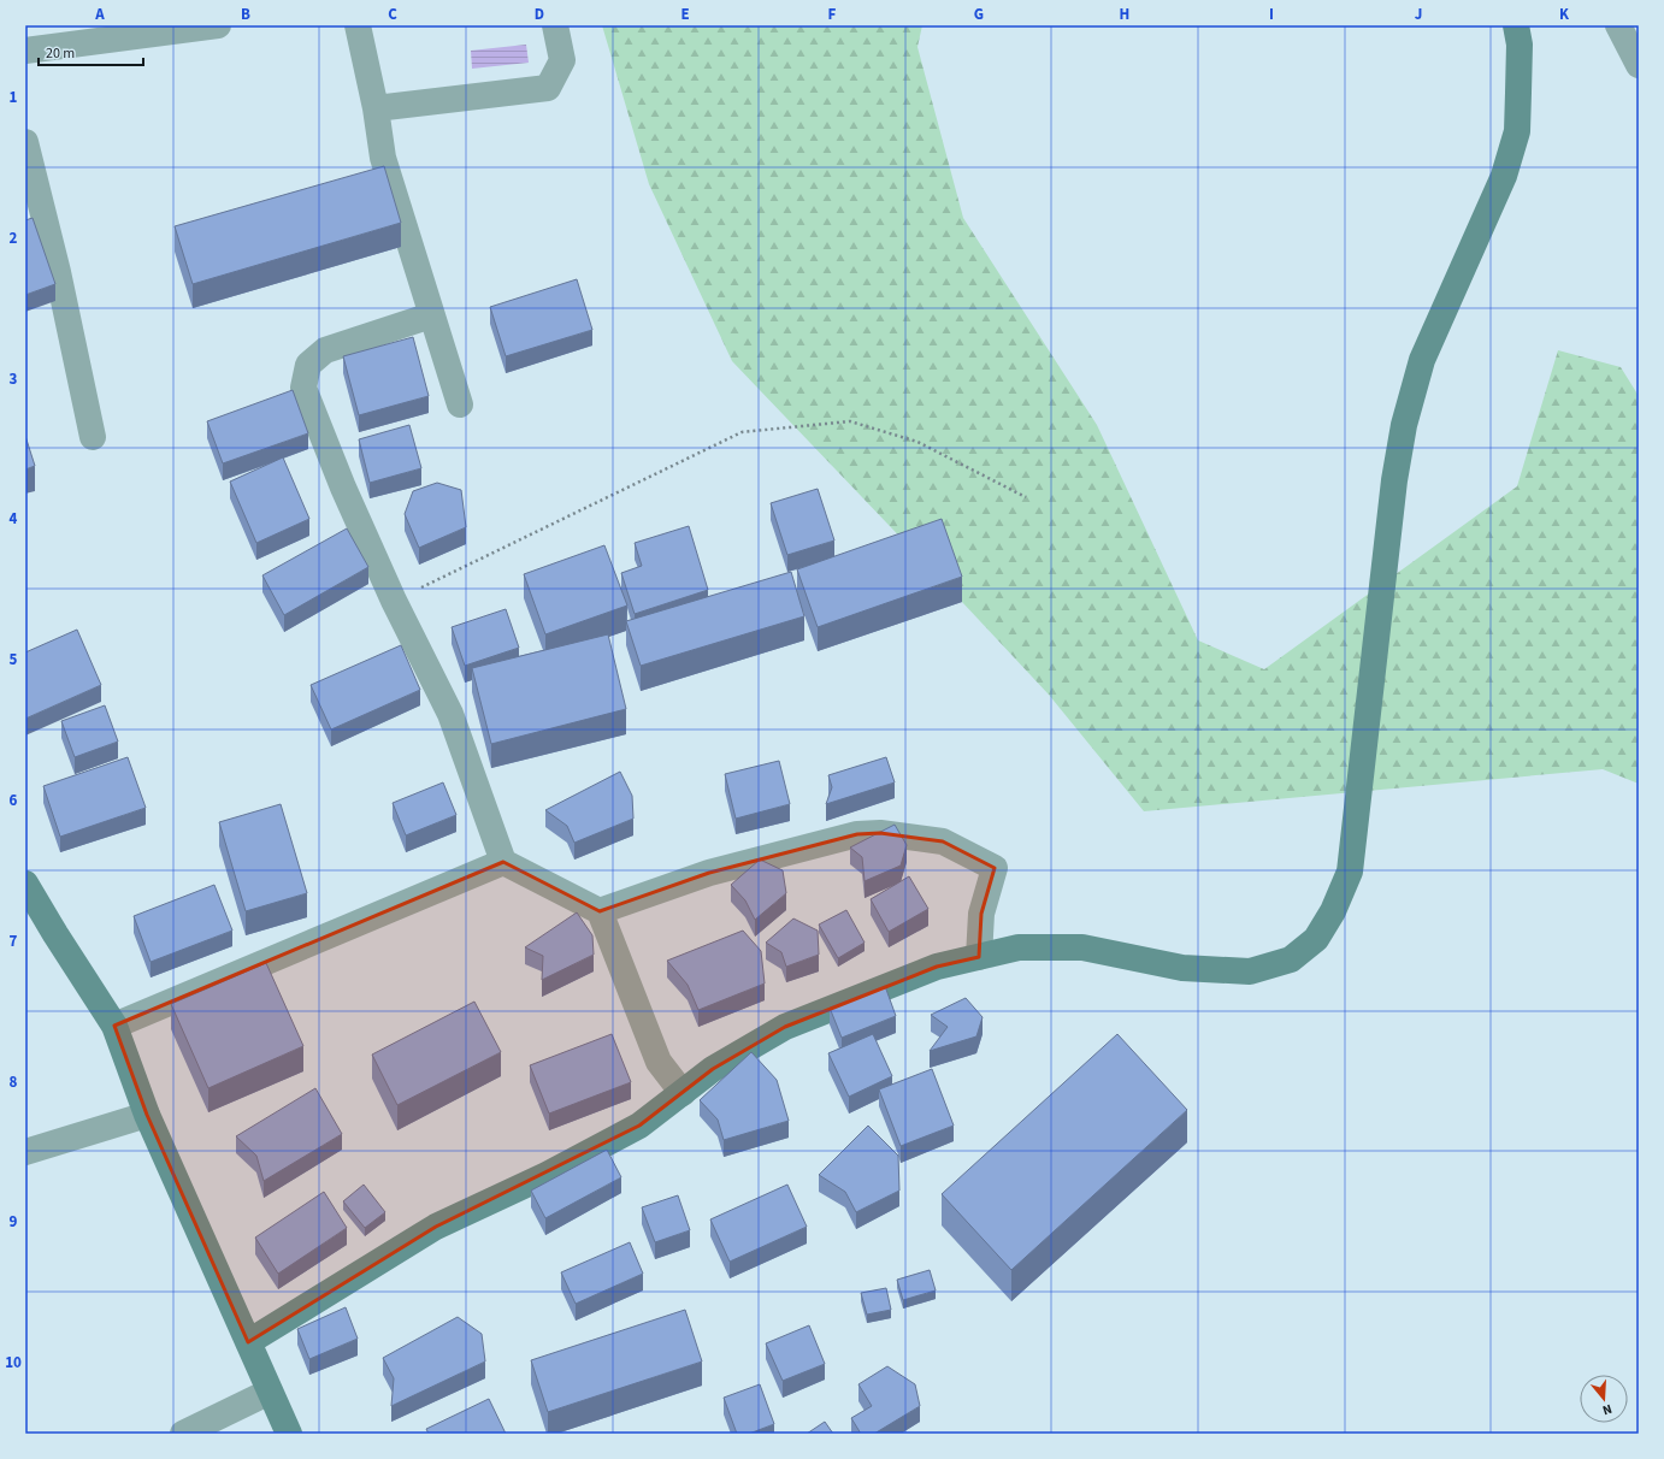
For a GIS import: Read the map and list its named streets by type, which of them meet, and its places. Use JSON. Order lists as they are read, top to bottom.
{
  "scale_bar": "20 m",
  "north": "bottom",
  "grid": {
    "columns": [
      "A",
      "B",
      "C",
      "D",
      "E",
      "F",
      "G",
      "H",
      "I",
      "J",
      "K"
    ],
    "rows": [
      "1",
      "2",
      "3",
      "4",
      "5",
      "6",
      "7",
      "8",
      "9",
      "10"
    ]
  }
}
